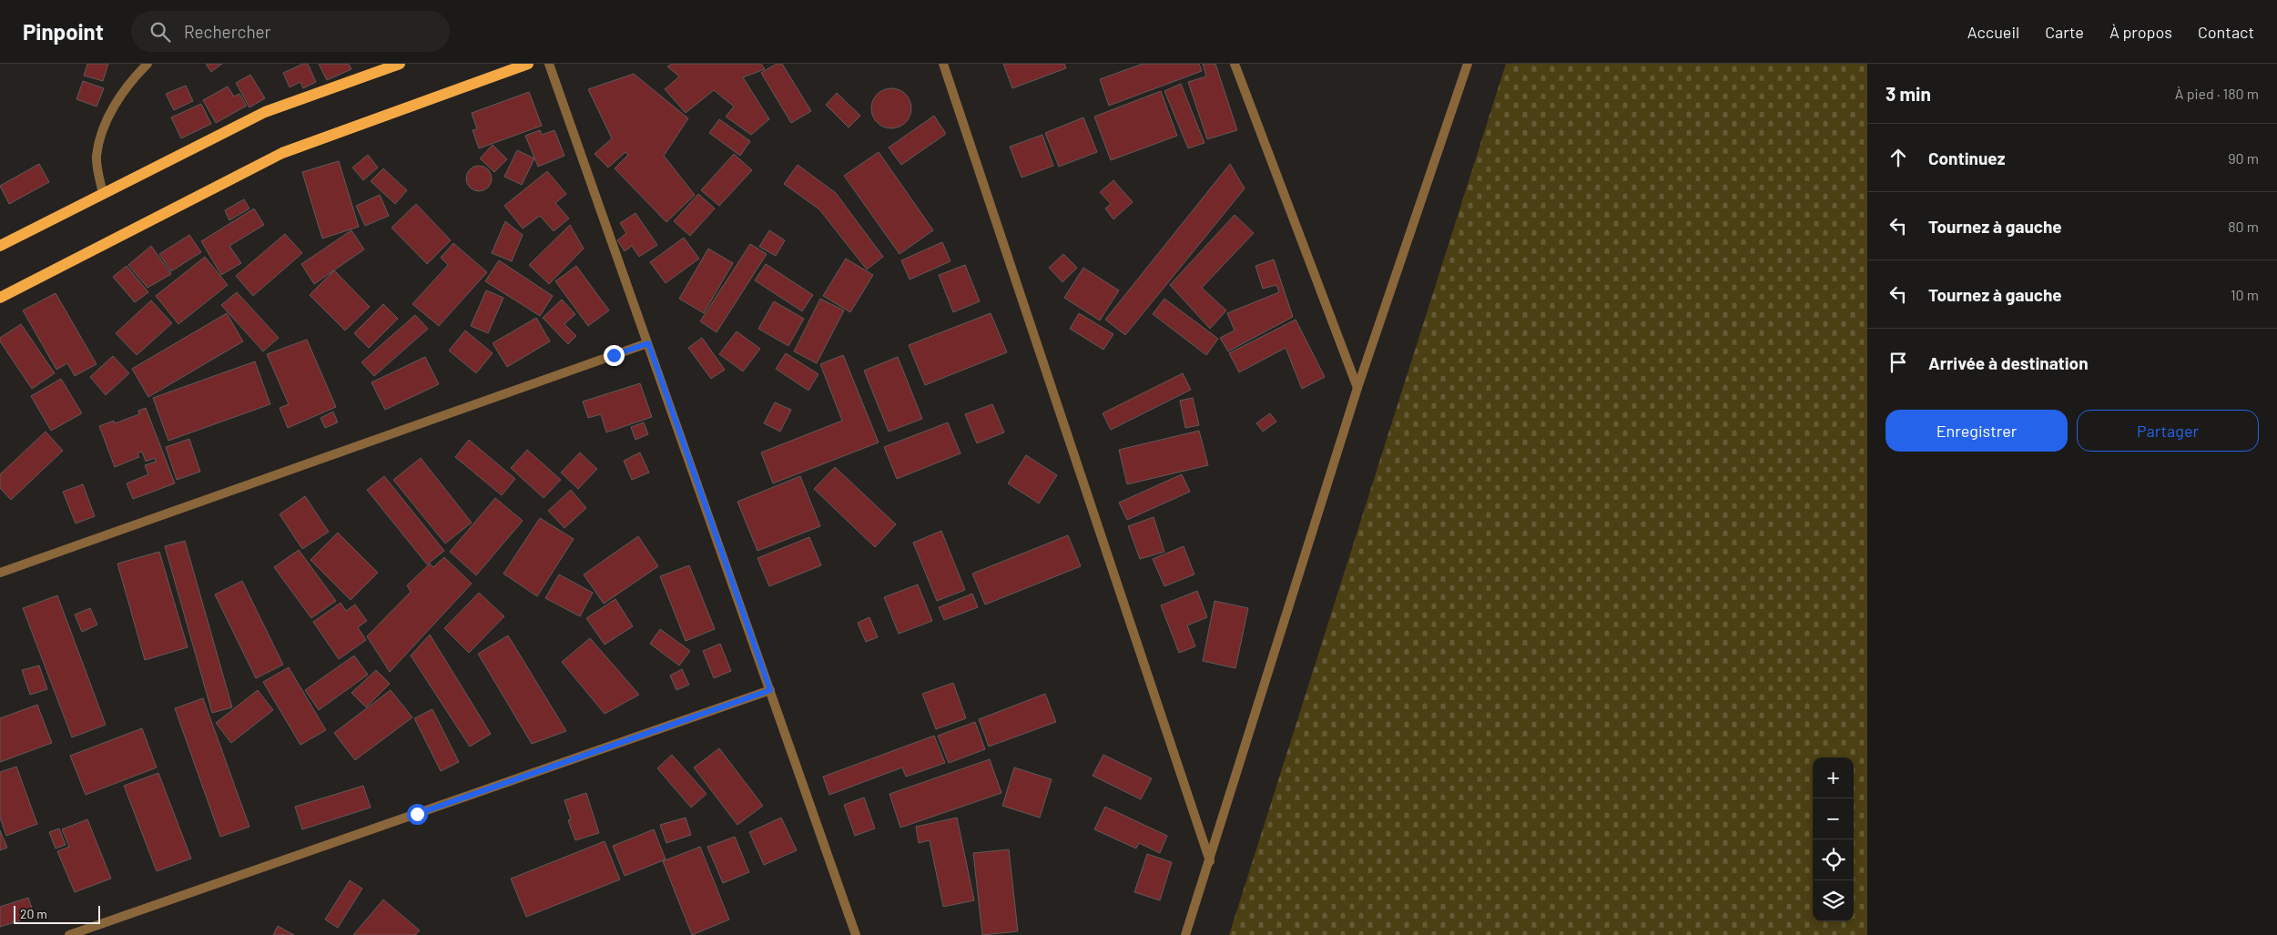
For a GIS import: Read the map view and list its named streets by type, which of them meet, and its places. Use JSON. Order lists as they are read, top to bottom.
{
  "scale_bar": "20 m",
  "page": {
    "header": "Pinpoint",
    "search": "Rechercher",
    "nav": [
      "Accueil",
      "Carte",
      "À propos",
      "Contact"
    ],
    "heading": ["3 min", "À pied · 180 m"],
    "list": [
      ["Continuez", "90 m"],
      ["Tournez à gauche", "80 m"],
      ["Tournez à gauche", "10 m"],
      "Arrivée à destination"
    ],
    "buttons": ["Enregistrer", "Partager"],
    "map_buttons": ["+", "−"],
    "scale": "20 m"
  }
}
